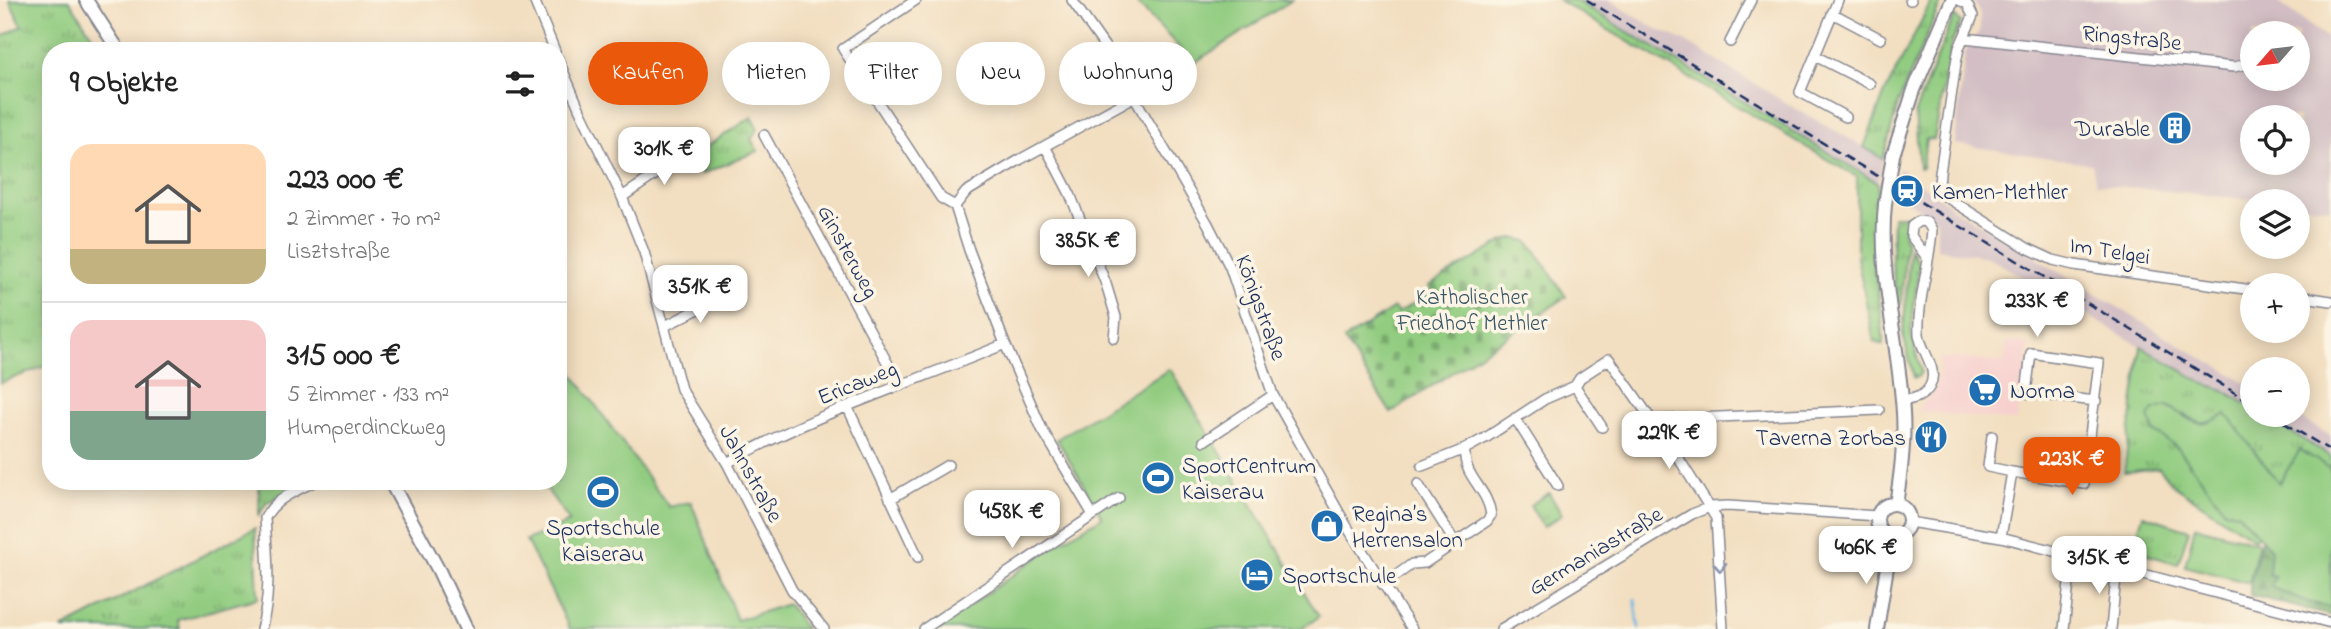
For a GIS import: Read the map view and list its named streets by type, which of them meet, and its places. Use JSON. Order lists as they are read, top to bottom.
{
  "streets": {
    "street": [
      "Ringstraße",
      "Im Telgei",
      "Ginsterweg",
      "Königstraße",
      "Ericaweg",
      "Jahnstraße",
      "Germaniastraße"
    ]
  },
  "crossings": [
    ["Ringstraße", "Im Telgei"],
    ["Ginsterweg", "Ericaweg"],
    ["Ericaweg", "Jahnstraße"]
  ],
  "parks": ["Katholischer Friedhof Methler"],
  "places": {
    "building": ["Durable"],
    "station": ["Kamen-Methler"],
    "supermarket": ["Norma"],
    "restaurant": ["Taverna Zorbas"],
    "sports": ["SportCentrum Kaiserau", "Sportschule Kaiserau"],
    "shop": ["Regina’s Herrensalon"],
    "hotel": ["Sportschule"]
  },
  "north": "bottom left",
  "page": {
    "map_buttons": ["+", "−"],
    "chip": [
      "Kaufen",
      "Mieten",
      "Filter",
      "Neu",
      "Wohnung"
    ],
    "heading": "9 Objekte",
    "list": [
      {
        "name": "223 000 €",
        "note": "2 Zimmer · 70 m² · Lisztstraße"
      },
      {
        "name": "315 000 €",
        "note": "5 Zimmer · 133 m² · Humperdinckweg"
      }
    ],
    "price": [
      "301K €",
      "385K €",
      "351K €",
      "233K €",
      "229K €",
      "223K €",
      "458K €",
      "406K €",
      "315K €"
    ]
  }
}
